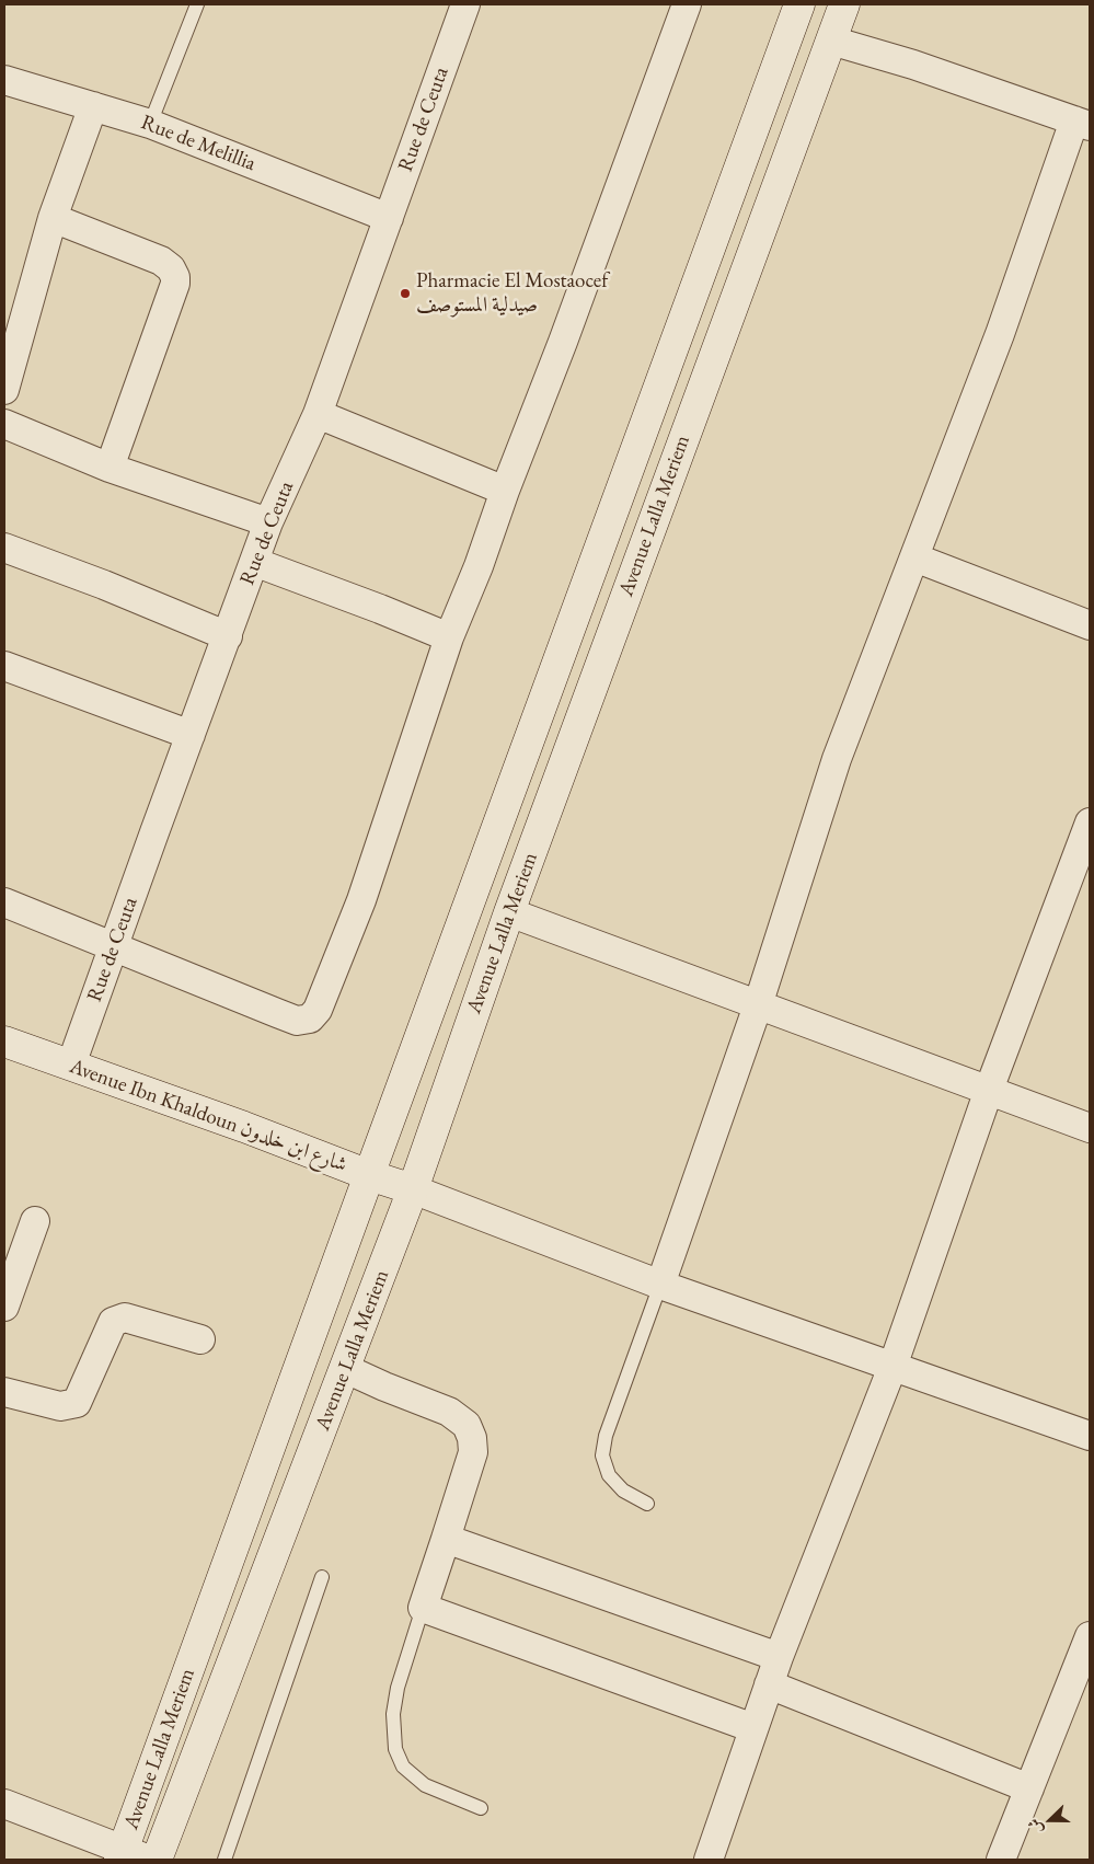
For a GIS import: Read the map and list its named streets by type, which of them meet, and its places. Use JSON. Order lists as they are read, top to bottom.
{
  "streets": {
    "street": [
      "Rue de Ceuta",
      "Rue de Melillia",
      "Avenue Lalla Meriem",
      "Avenue Ibn Khaldoun شارع ابن خلدون"
    ]
  },
  "crossings": [
    ["Rue de Ceuta", "Rue de Melillia"],
    ["Rue de Ceuta", "Avenue Ibn Khaldoun شارع ابن خلدون"],
    ["Avenue Lalla Meriem", "Avenue Ibn Khaldoun شارع ابن خلدون"]
  ],
  "places": ["Pharmacie El Mostaocef صيدلية المستوصف"],
  "north": "left"
}
